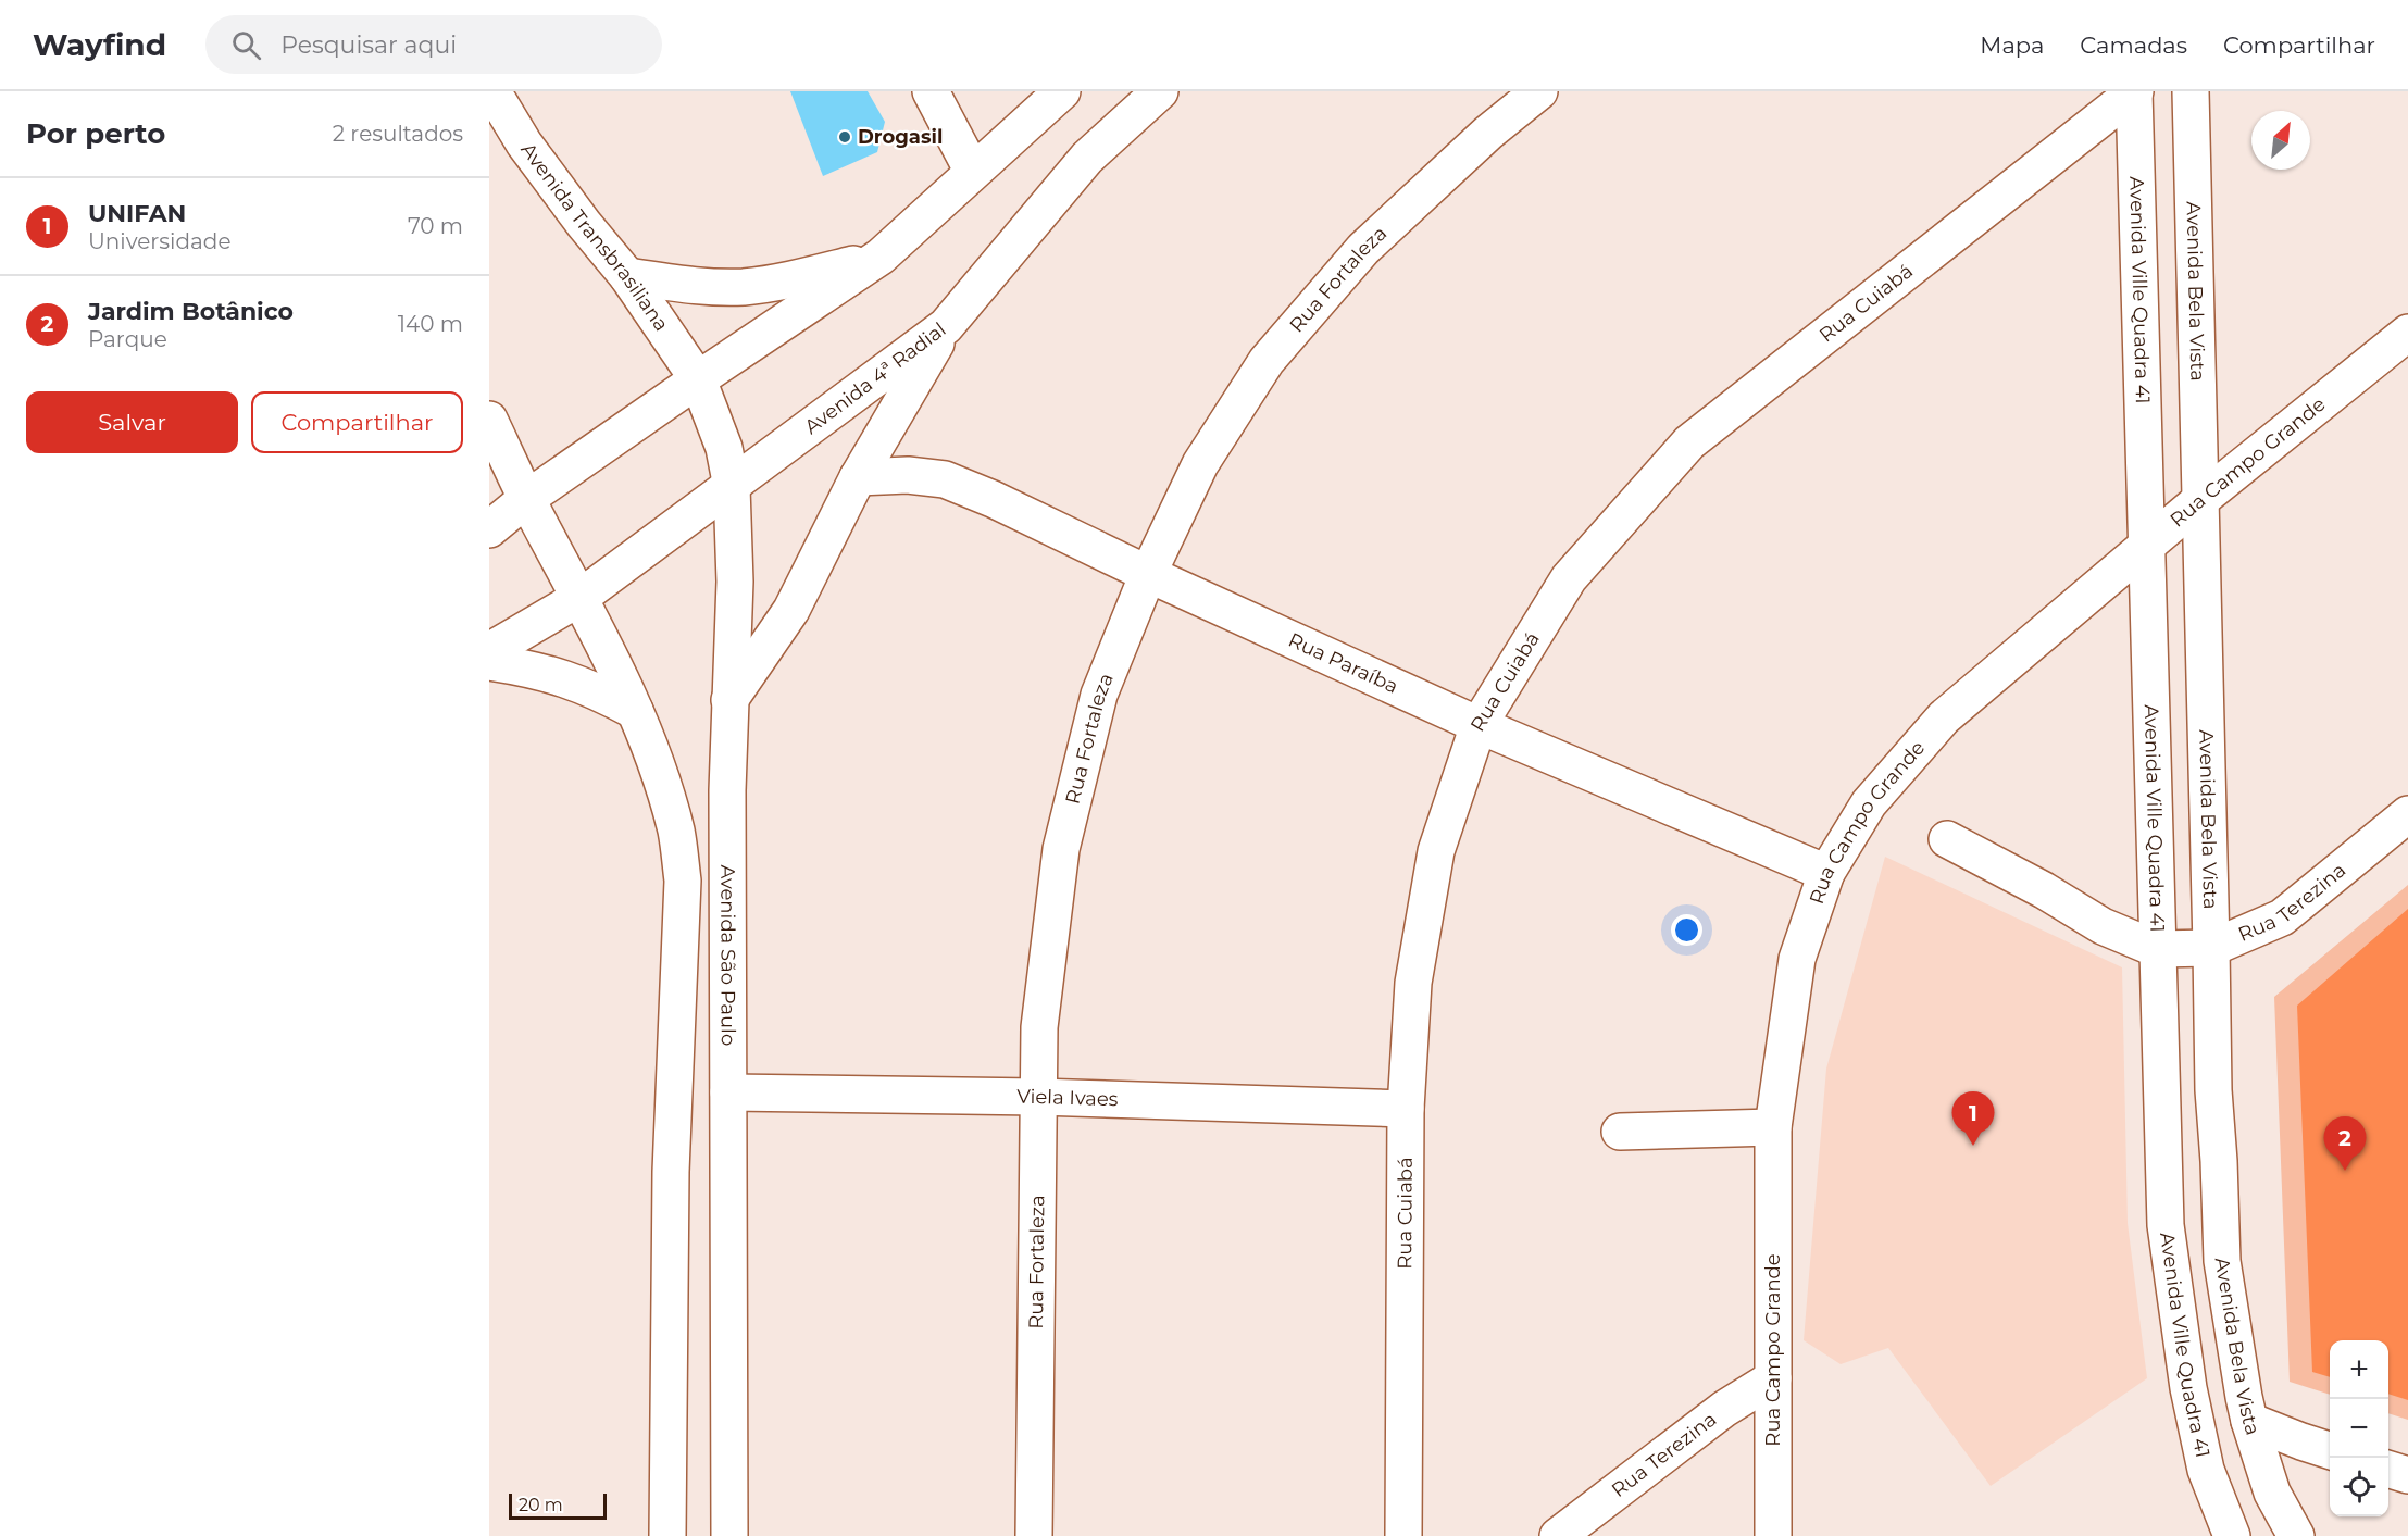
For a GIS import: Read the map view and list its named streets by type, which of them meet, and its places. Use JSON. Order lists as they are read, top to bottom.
{
  "streets": {
    "main road": [
      "Avenida Transbrasiliana",
      "Rua Fortaleza",
      "Avenida Ville Quadra 41",
      "Avenida Bela Vista",
      "Rua Cuiabá",
      "Avenida 4ª Radial",
      "Rua Campo Grande",
      "Rua Paraíba",
      "Rua Terezina",
      "Avenida São Paulo",
      "Viela Ivaes"
    ]
  },
  "crossings": [
    ["Avenida Transbrasiliana", "Avenida São Paulo"],
    ["Rua Fortaleza", "Rua Paraíba"],
    ["Rua Fortaleza", "Viela Ivaes"],
    ["Avenida Ville Quadra 41", "Rua Cuiabá"],
    ["Avenida Ville Quadra 41", "Rua Campo Grande"],
    ["Avenida Ville Quadra 41", "Rua Terezina"],
    ["Avenida Bela Vista", "Rua Campo Grande"],
    ["Avenida Bela Vista", "Rua Terezina"],
    ["Rua Cuiabá", "Rua Paraíba"],
    ["Rua Cuiabá", "Viela Ivaes"],
    ["Avenida 4ª Radial", "Avenida São Paulo"],
    ["Rua Campo Grande", "Rua Paraíba"],
    ["Rua Campo Grande", "Rua Terezina"],
    ["Avenida São Paulo", "Viela Ivaes"]
  ],
  "places": ["Drogasil"],
  "scale_bar": "20 m",
  "north": "top right",
  "page": {
    "header": "Wayfind",
    "search": "Pesquisar aqui",
    "nav": ["Mapa", "Camadas", "Compartilhar"],
    "heading": ["Por perto", "2 resultados"],
    "list": [
      {
        "mark": "1",
        "name": "UNIFAN",
        "note": "Universidade",
        "value": "70 m"
      },
      {
        "mark": "2",
        "name": "Jardim Botânico",
        "note": "Parque",
        "value": "140 m"
      }
    ],
    "buttons": ["Salvar", "Compartilhar"],
    "pins": ["1", "2"],
    "map_buttons": ["+", "−"],
    "scale": "20 m"
  }
}
